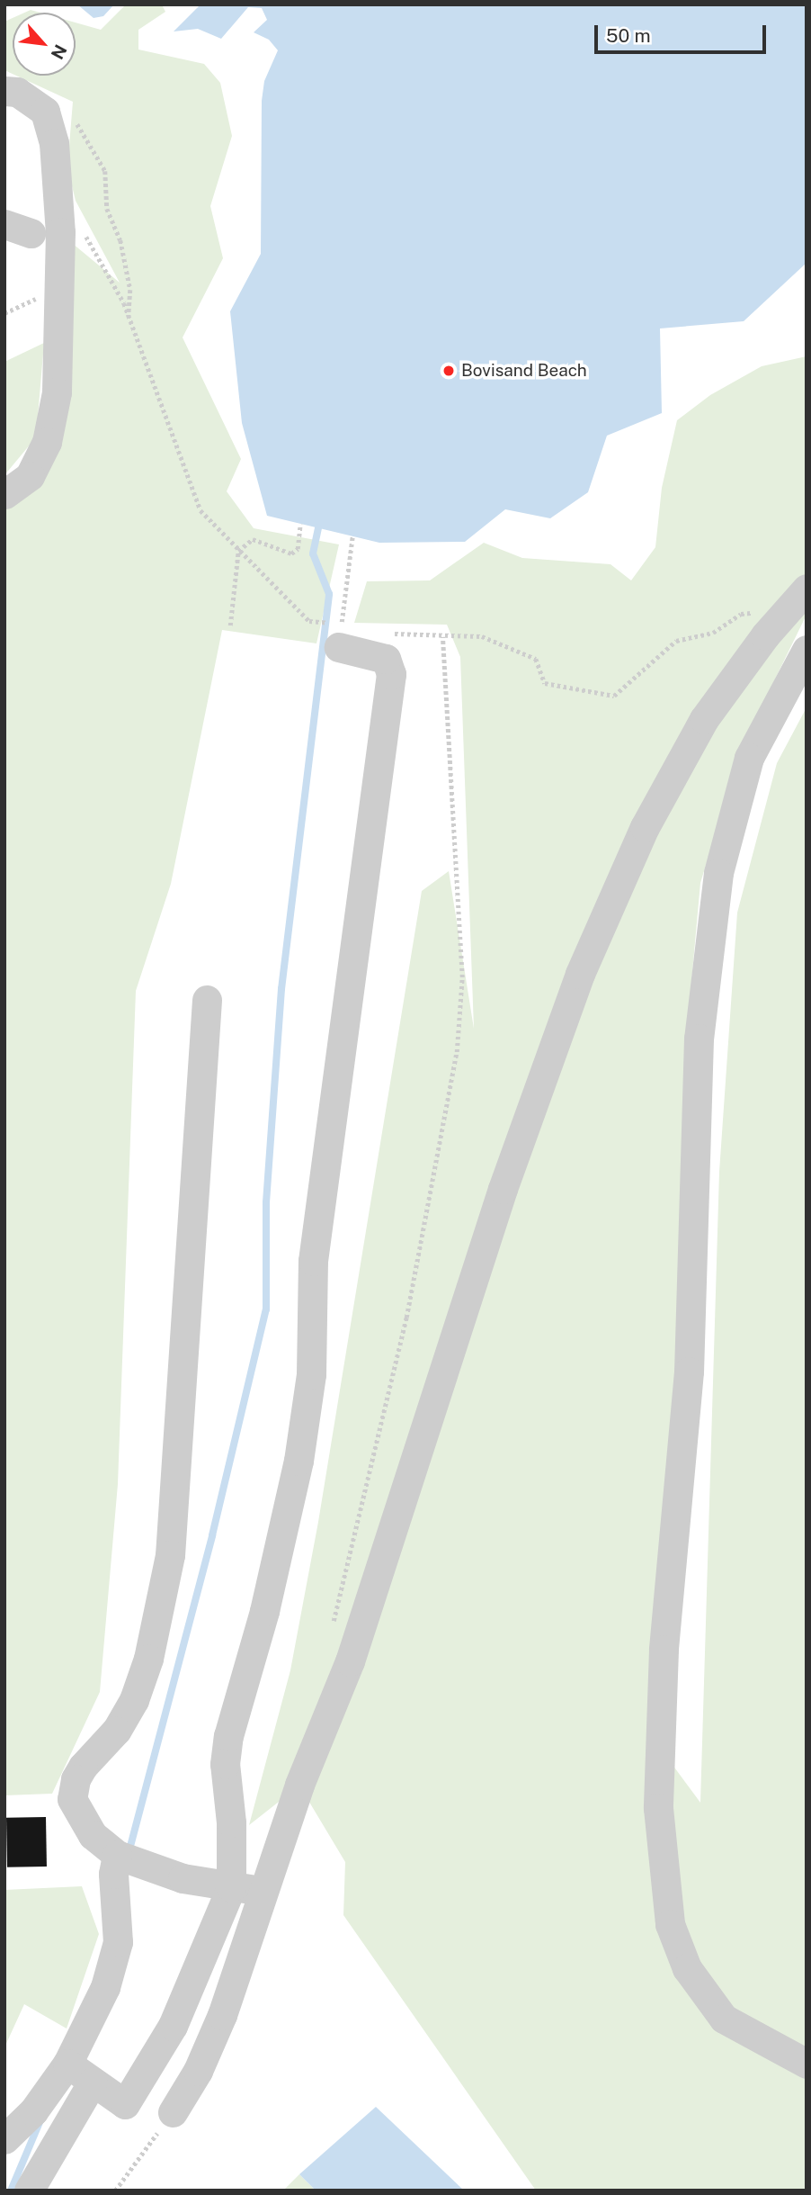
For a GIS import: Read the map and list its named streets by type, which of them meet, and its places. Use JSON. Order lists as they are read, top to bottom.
{
  "places": ["Bovisand Beach"],
  "scale_bar": "50 m",
  "north": "bottom right"
}
